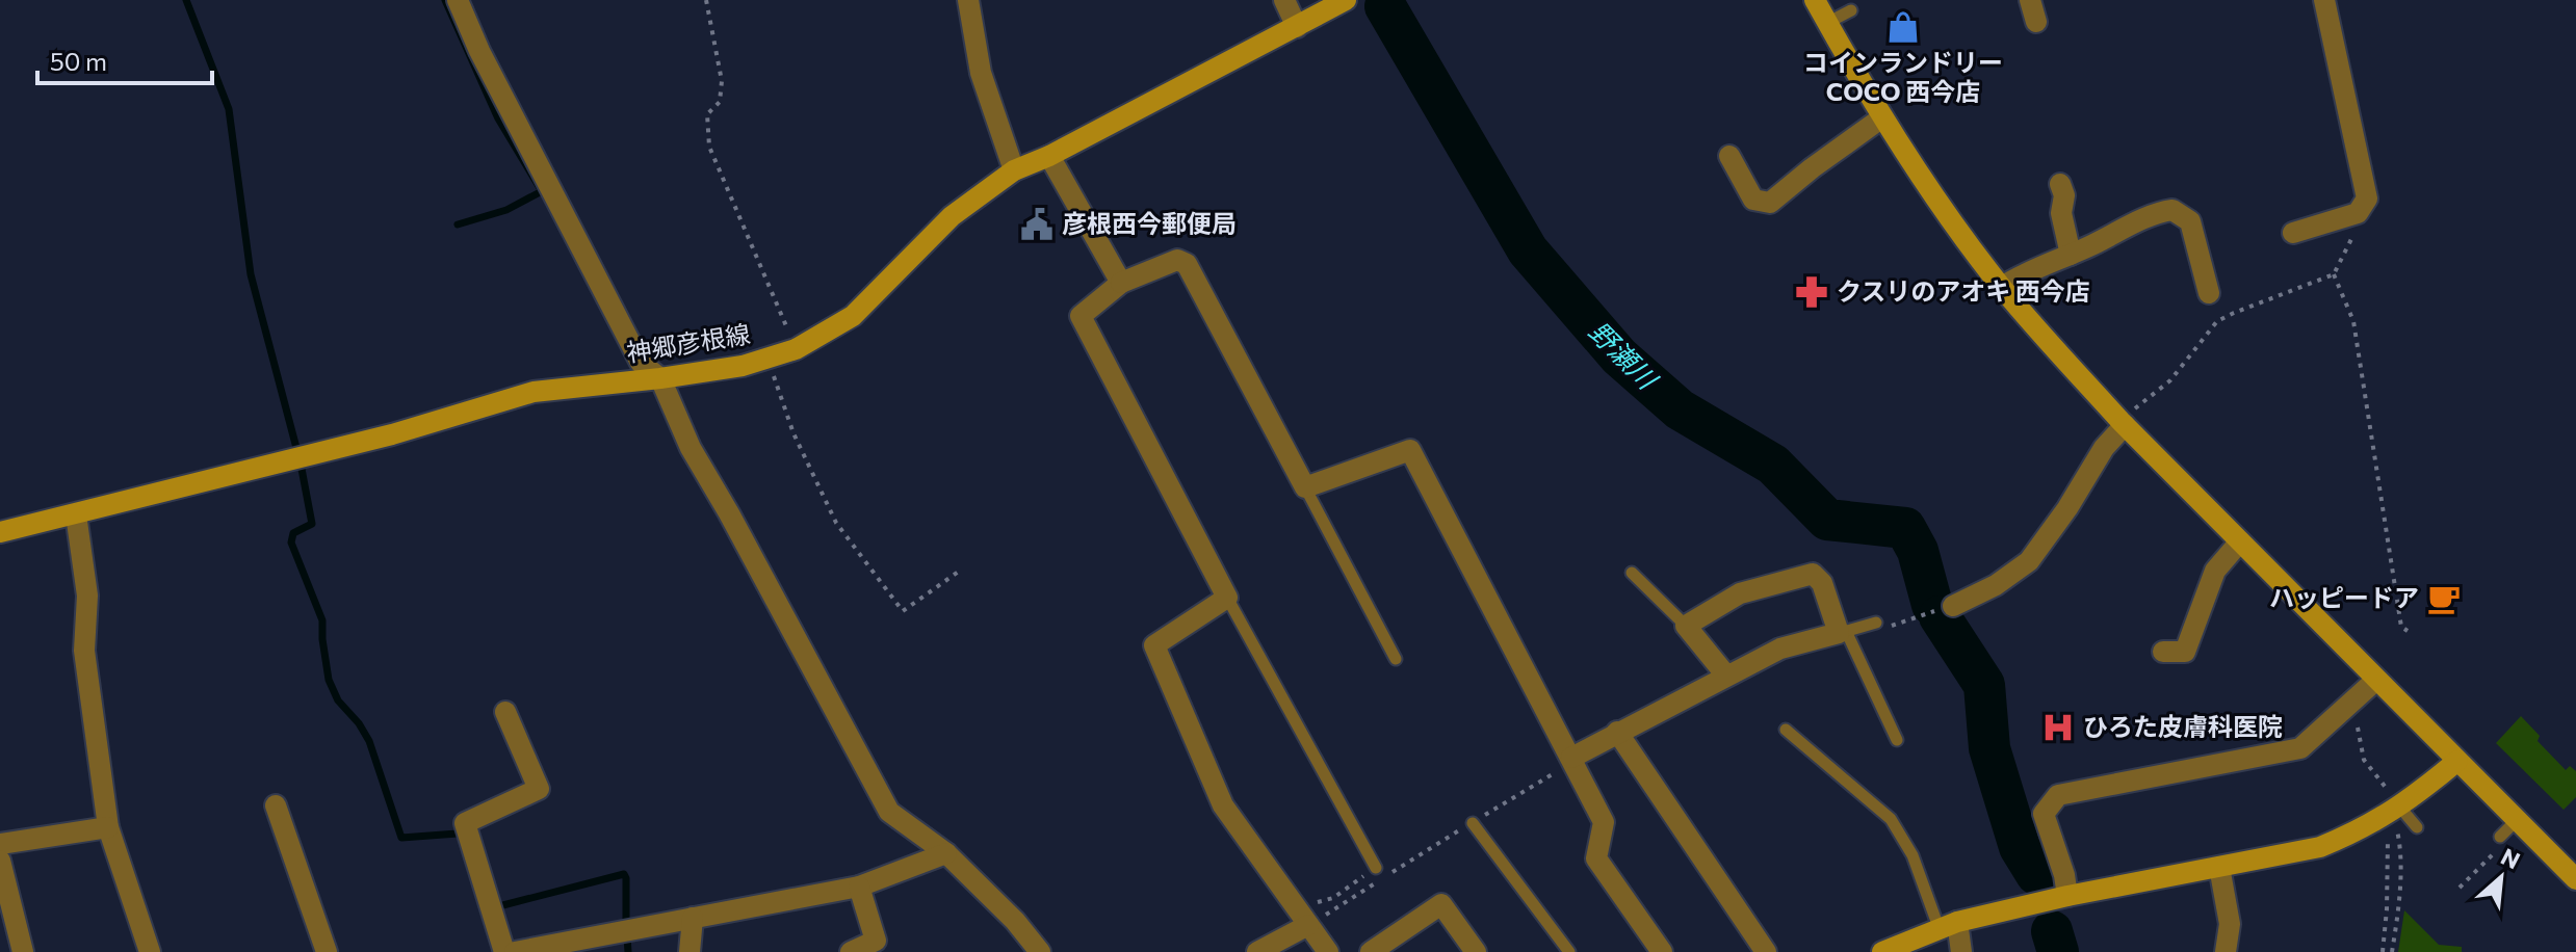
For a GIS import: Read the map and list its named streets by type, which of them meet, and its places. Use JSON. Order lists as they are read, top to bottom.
{
  "streets": {
    "street": ["神郷彦根線"]
  },
  "water": ["野瀬川"],
  "places": {
    "shop": ["コインランドリー COCO 西今店"],
    "public building": ["彦根西今郵便局"],
    "pharmacy": ["クスリのアオキ 西今店"],
    "cafe": ["ハッピードア"],
    "hospital": ["ひろた皮膚科医院"]
  },
  "scale_bar": "50 m",
  "north": "top right"
}
